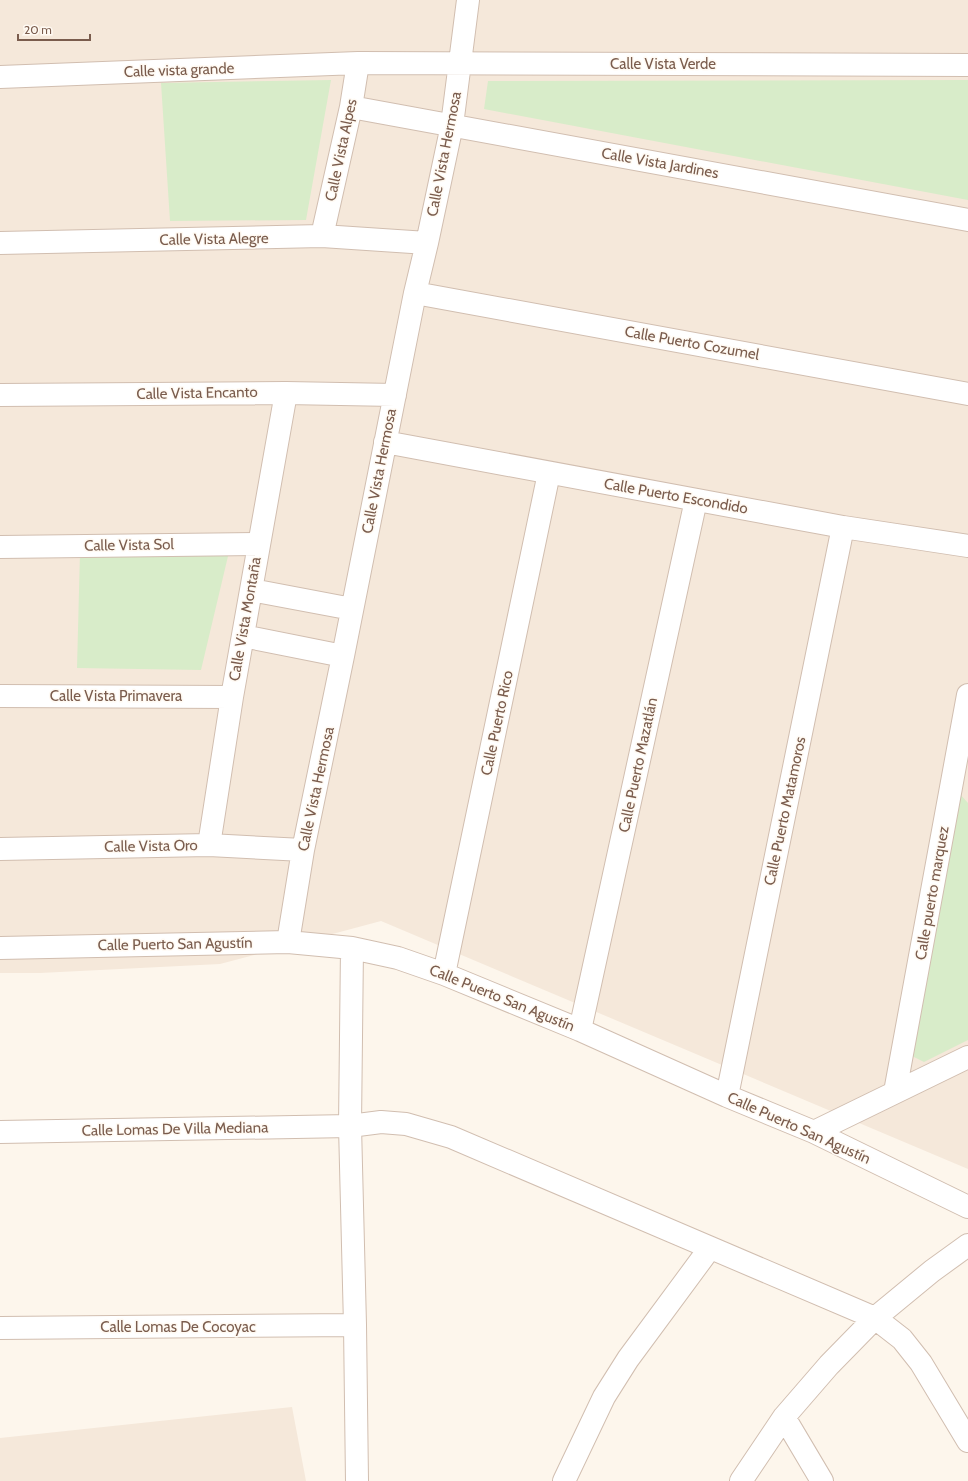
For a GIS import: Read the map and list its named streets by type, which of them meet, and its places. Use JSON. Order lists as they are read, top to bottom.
{
  "streets": {
    "street": [
      "Calle Vista Verde",
      "Calle vista grande",
      "Calle Vista Alpes",
      "Calle Vista Hermosa",
      "Calle Vista Jardines",
      "Calle Vista Alegre",
      "Calle Puerto Cozumel",
      "Calle Vista Encanto",
      "Calle Puerto Escondido",
      "Calle Vista Sol",
      "Calle Vista Montaña",
      "Calle Vista Primavera",
      "Calle Puerto Rico",
      "Calle Puerto Mazatlán",
      "Calle Puerto Matamoros",
      "Calle Vista Oro",
      "Calle puerto marquez",
      "Calle Puerto San Agustín",
      "Calle Lomas De Villa Mediana",
      "Calle Lomas De Cocoyac"
    ]
  },
  "crossings": [
    ["Calle Vista Verde", "Calle vista grande"],
    ["Calle Vista Verde", "Calle Vista Alpes"],
    ["Calle Vista Verde", "Calle Vista Hermosa"],
    ["Calle vista grande", "Calle Vista Alpes"],
    ["Calle Vista Alpes", "Calle Vista Jardines"],
    ["Calle Vista Alpes", "Calle Vista Alegre"],
    ["Calle Vista Hermosa", "Calle Vista Jardines"],
    ["Calle Vista Hermosa", "Calle Vista Alegre"],
    ["Calle Vista Hermosa", "Calle Puerto Cozumel"],
    ["Calle Vista Hermosa", "Calle Vista Encanto"],
    ["Calle Vista Hermosa", "Calle Puerto Escondido"],
    ["Calle Vista Hermosa", "Calle Vista Oro"],
    ["Calle Vista Hermosa", "Calle Puerto San Agustín"],
    ["Calle Vista Encanto", "Calle Vista Montaña"],
    ["Calle Puerto Escondido", "Calle Puerto Rico"],
    ["Calle Puerto Escondido", "Calle Puerto Mazatlán"],
    ["Calle Puerto Escondido", "Calle Puerto Matamoros"],
    ["Calle Vista Sol", "Calle Vista Montaña"],
    ["Calle Vista Montaña", "Calle Vista Primavera"],
    ["Calle Vista Montaña", "Calle Vista Oro"],
    ["Calle Puerto Rico", "Calle Puerto San Agustín"],
    ["Calle Puerto Mazatlán", "Calle Puerto San Agustín"],
    ["Calle Puerto Matamoros", "Calle Puerto San Agustín"]
  ],
  "scale_bar": "20 m"
}
